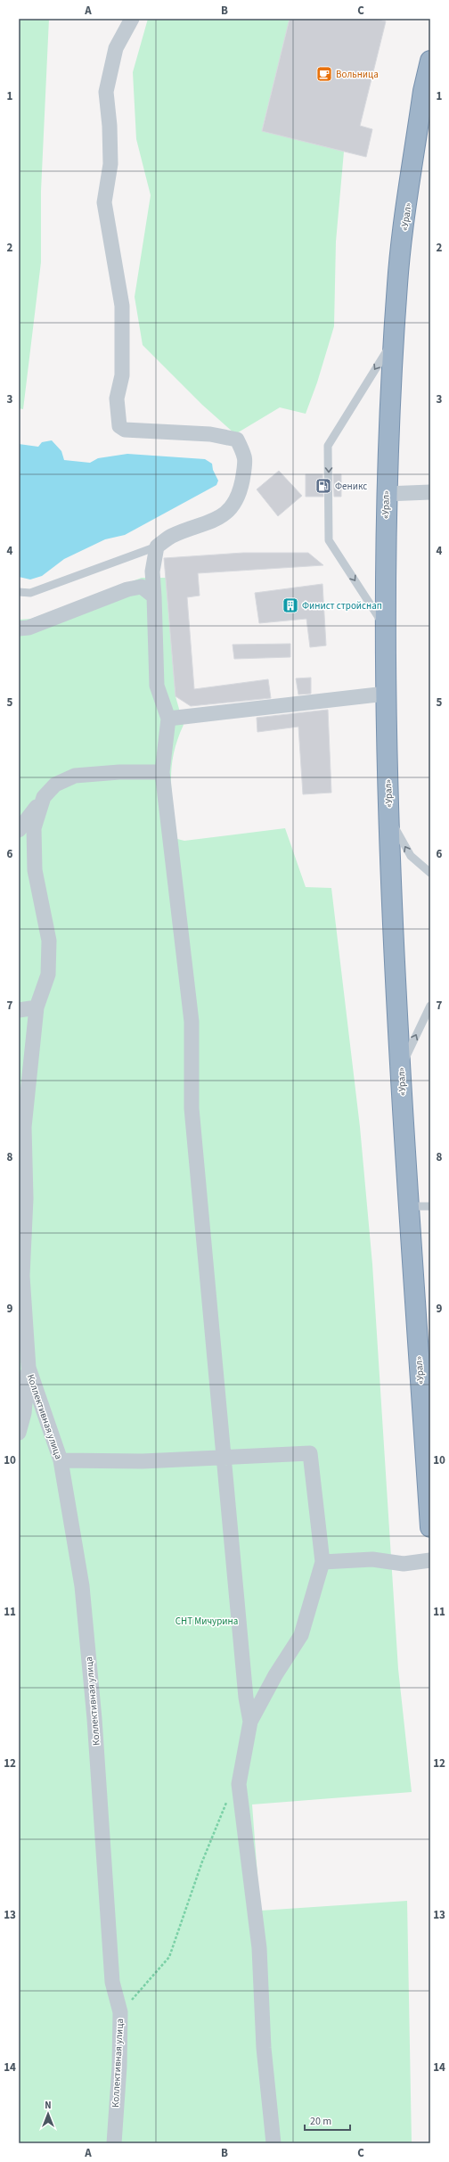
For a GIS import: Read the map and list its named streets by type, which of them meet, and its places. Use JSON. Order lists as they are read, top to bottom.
{
  "streets": {
    "highway": ["«Урал»"],
    "street": ["Коллективная улица"]
  },
  "parks": ["СНТ Мичурина"],
  "places": {
    "cafe": ["Вольница"],
    "fuel station": ["Феникс"],
    "building": ["Финист стройснап"]
  },
  "scale_bar": "20 m",
  "north": "top",
  "grid": {
    "columns": ["A", "B", "C"],
    "rows": [
      "1",
      "2",
      "3",
      "4",
      "5",
      "6",
      "7",
      "8",
      "9",
      "10",
      "11",
      "12",
      "13",
      "14"
    ]
  }
}
